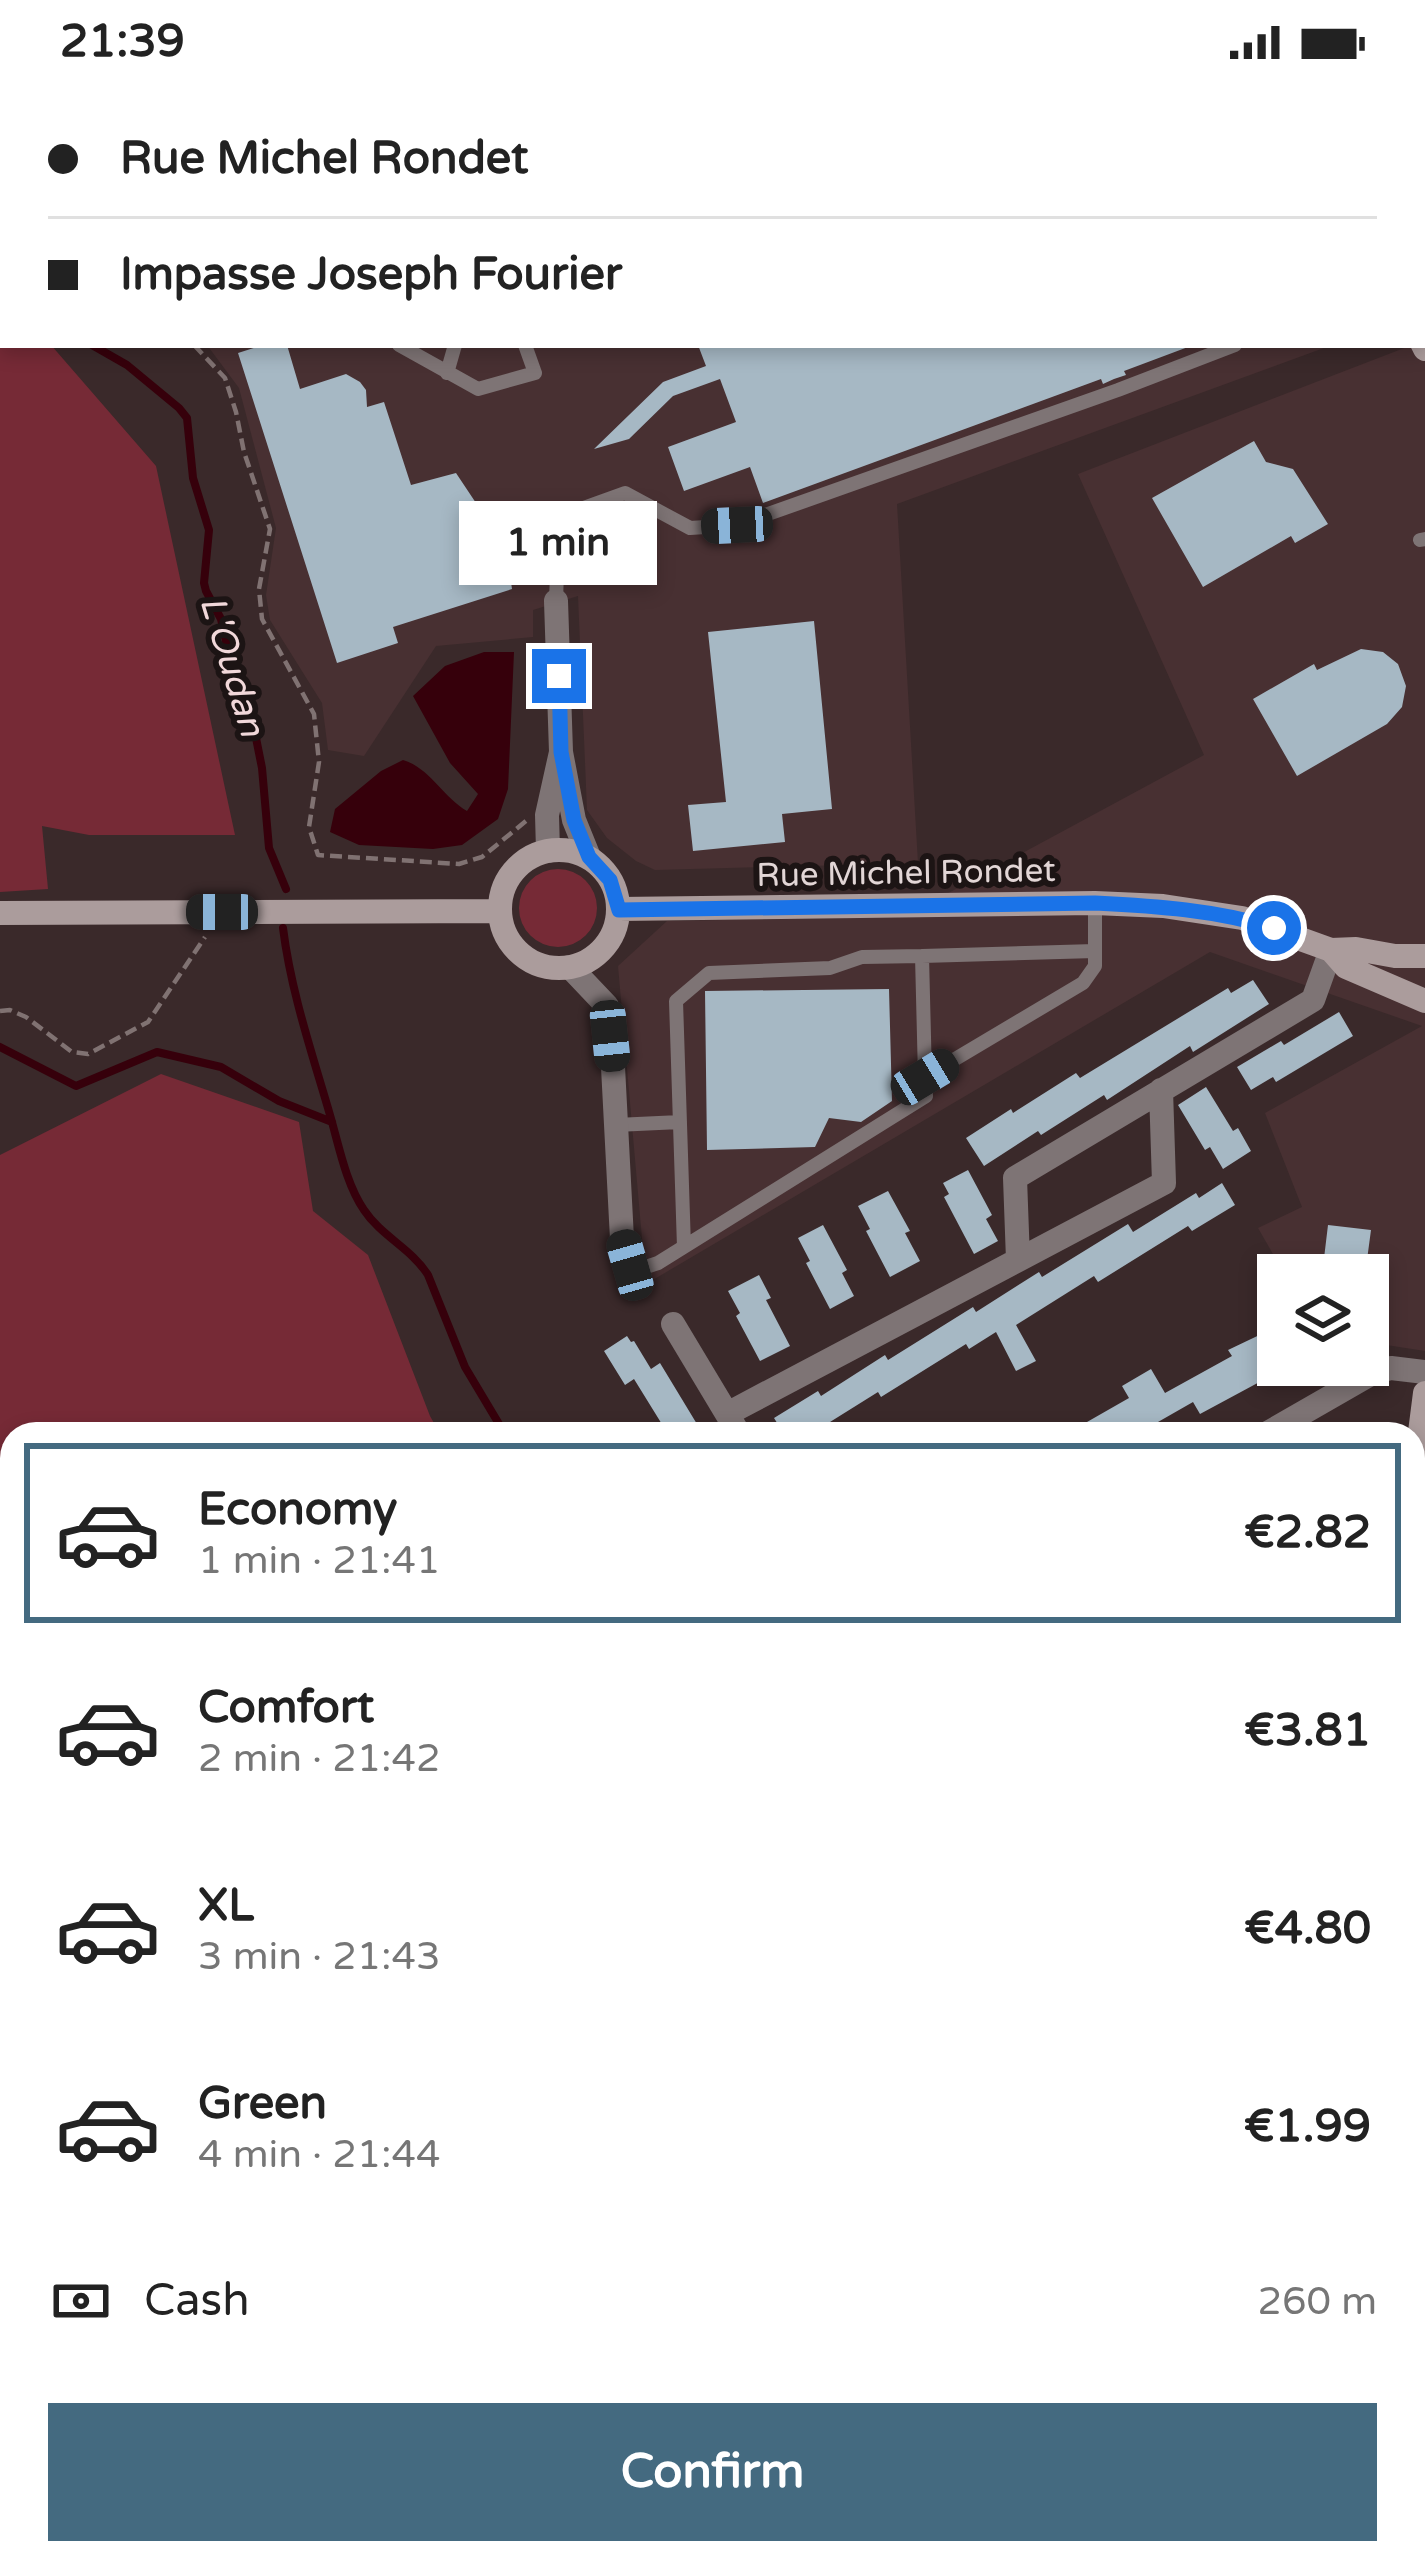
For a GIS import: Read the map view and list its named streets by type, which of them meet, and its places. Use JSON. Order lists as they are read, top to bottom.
{
  "streets": {
    "street": ["Rue Michel Rondet"]
  },
  "water": ["L'Oudan"],
  "page": {
    "status": "21:39",
    "banner": ["Rue Michel Rondet", "Impasse Joseph Fourier"],
    "bubble": "1 min",
    "list": [
      {
        "name": "Economy",
        "note": "1 min · 21:41",
        "value": "€2.82"
      },
      {
        "name": "Comfort",
        "note": "2 min · 21:42",
        "value": "€3.81"
      },
      {
        "name": "XL",
        "note": "3 min · 21:43",
        "value": "€4.80"
      },
      {
        "name": "Green",
        "note": "4 min · 21:44",
        "value": "€1.99"
      }
    ],
    "pay": ["Cash", "260 m"],
    "buttons": "Confirm"
  }
}
